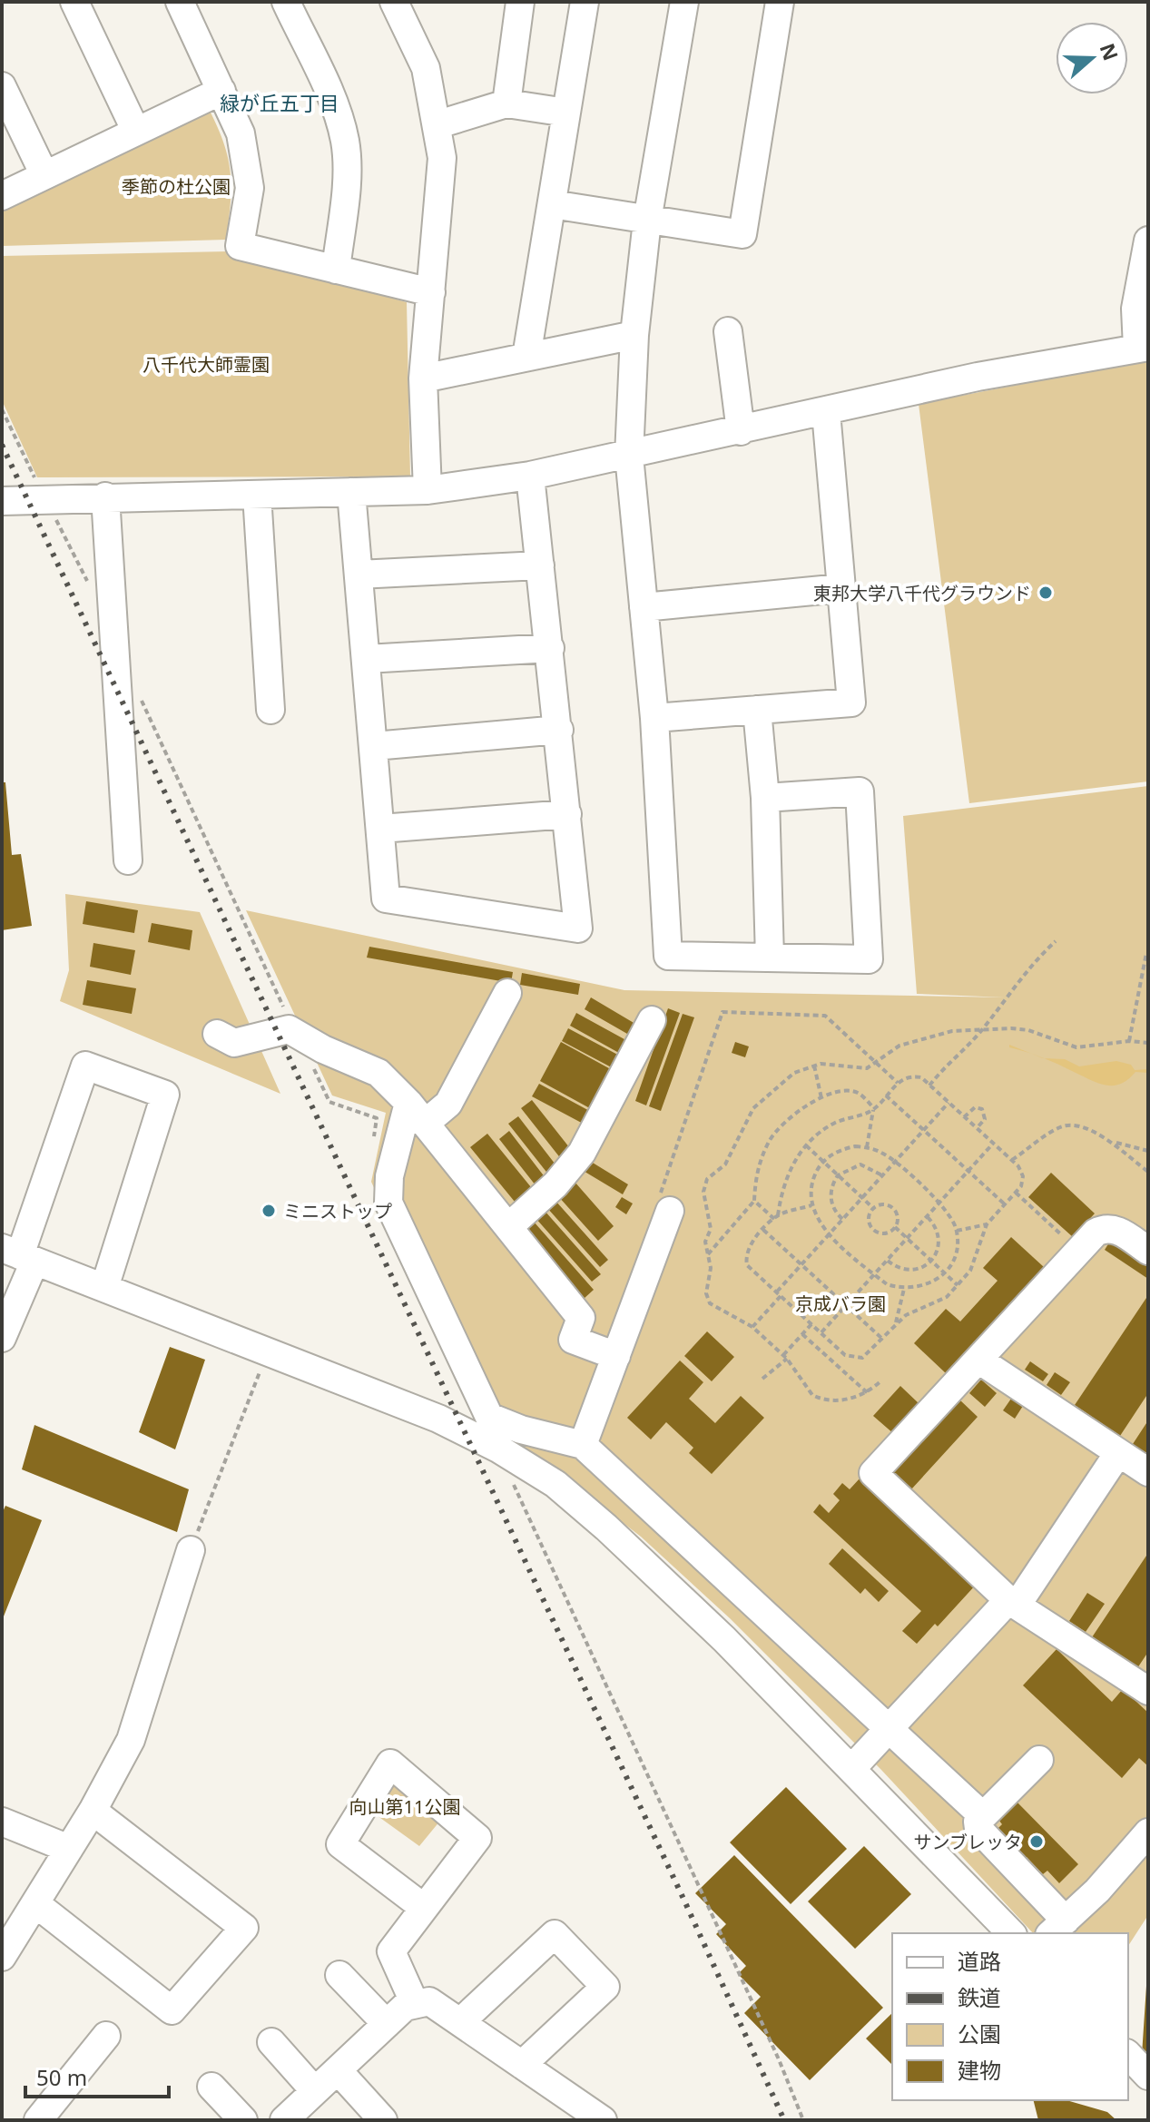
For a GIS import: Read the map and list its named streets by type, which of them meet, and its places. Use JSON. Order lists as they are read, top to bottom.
{
  "districts": ["緑が丘五丁目"],
  "parks": [
    "季節の杜公園",
    "八千代大師霊園",
    "京成バラ園",
    "向山第11公園"
  ],
  "places": ["東邦大学八千代グラウンド", "ミニストップ", "サンブレッタ"],
  "legend": [
    "道路",
    "鉄道",
    "公園",
    "建物"
  ],
  "scale_bar": "50 m",
  "north": "right"
}
